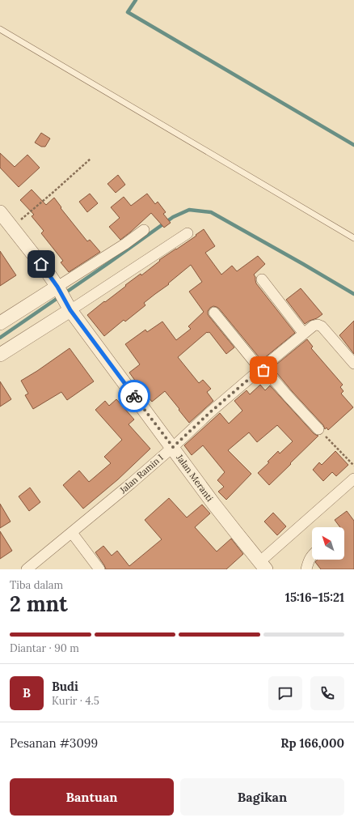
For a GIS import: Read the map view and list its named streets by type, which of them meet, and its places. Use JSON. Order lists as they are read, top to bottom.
{
  "streets": {
    "street": ["Jalan Ramin I", "Jalan Meranti"]
  },
  "crossings": [
    ["Jalan Ramin I", "Jalan Meranti"]
  ],
  "north": "top left",
  "page": {
    "heading": ["2 mnt", "Tiba dalam", "15:16–15:21"],
    "panel": [
      "Budi",
      "Kurir · 4.5",
      "Pesanan #3099",
      "Rp 166,000"
    ],
    "bar": "Diantar · 90 m",
    "round": "B",
    "buttons": ["Bantuan", "Bagikan"]
  }
}
